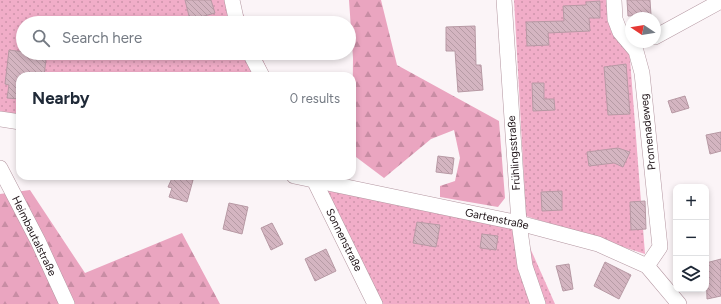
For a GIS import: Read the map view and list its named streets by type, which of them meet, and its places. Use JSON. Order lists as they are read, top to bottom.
{
  "streets": {
    "street": [
      "Promenadeweg",
      "Frühlingsstraße",
      "Gartenstraße",
      "Heimbautalstraße",
      "Sonnenstraße"
    ]
  },
  "crossings": [
    ["Promenadeweg", "Gartenstraße"],
    ["Frühlingsstraße", "Gartenstraße"]
  ],
  "north": "left",
  "page": {
    "search": "Search here",
    "heading": ["Nearby", "0 results"],
    "map_buttons": ["+", "−"]
  }
}
